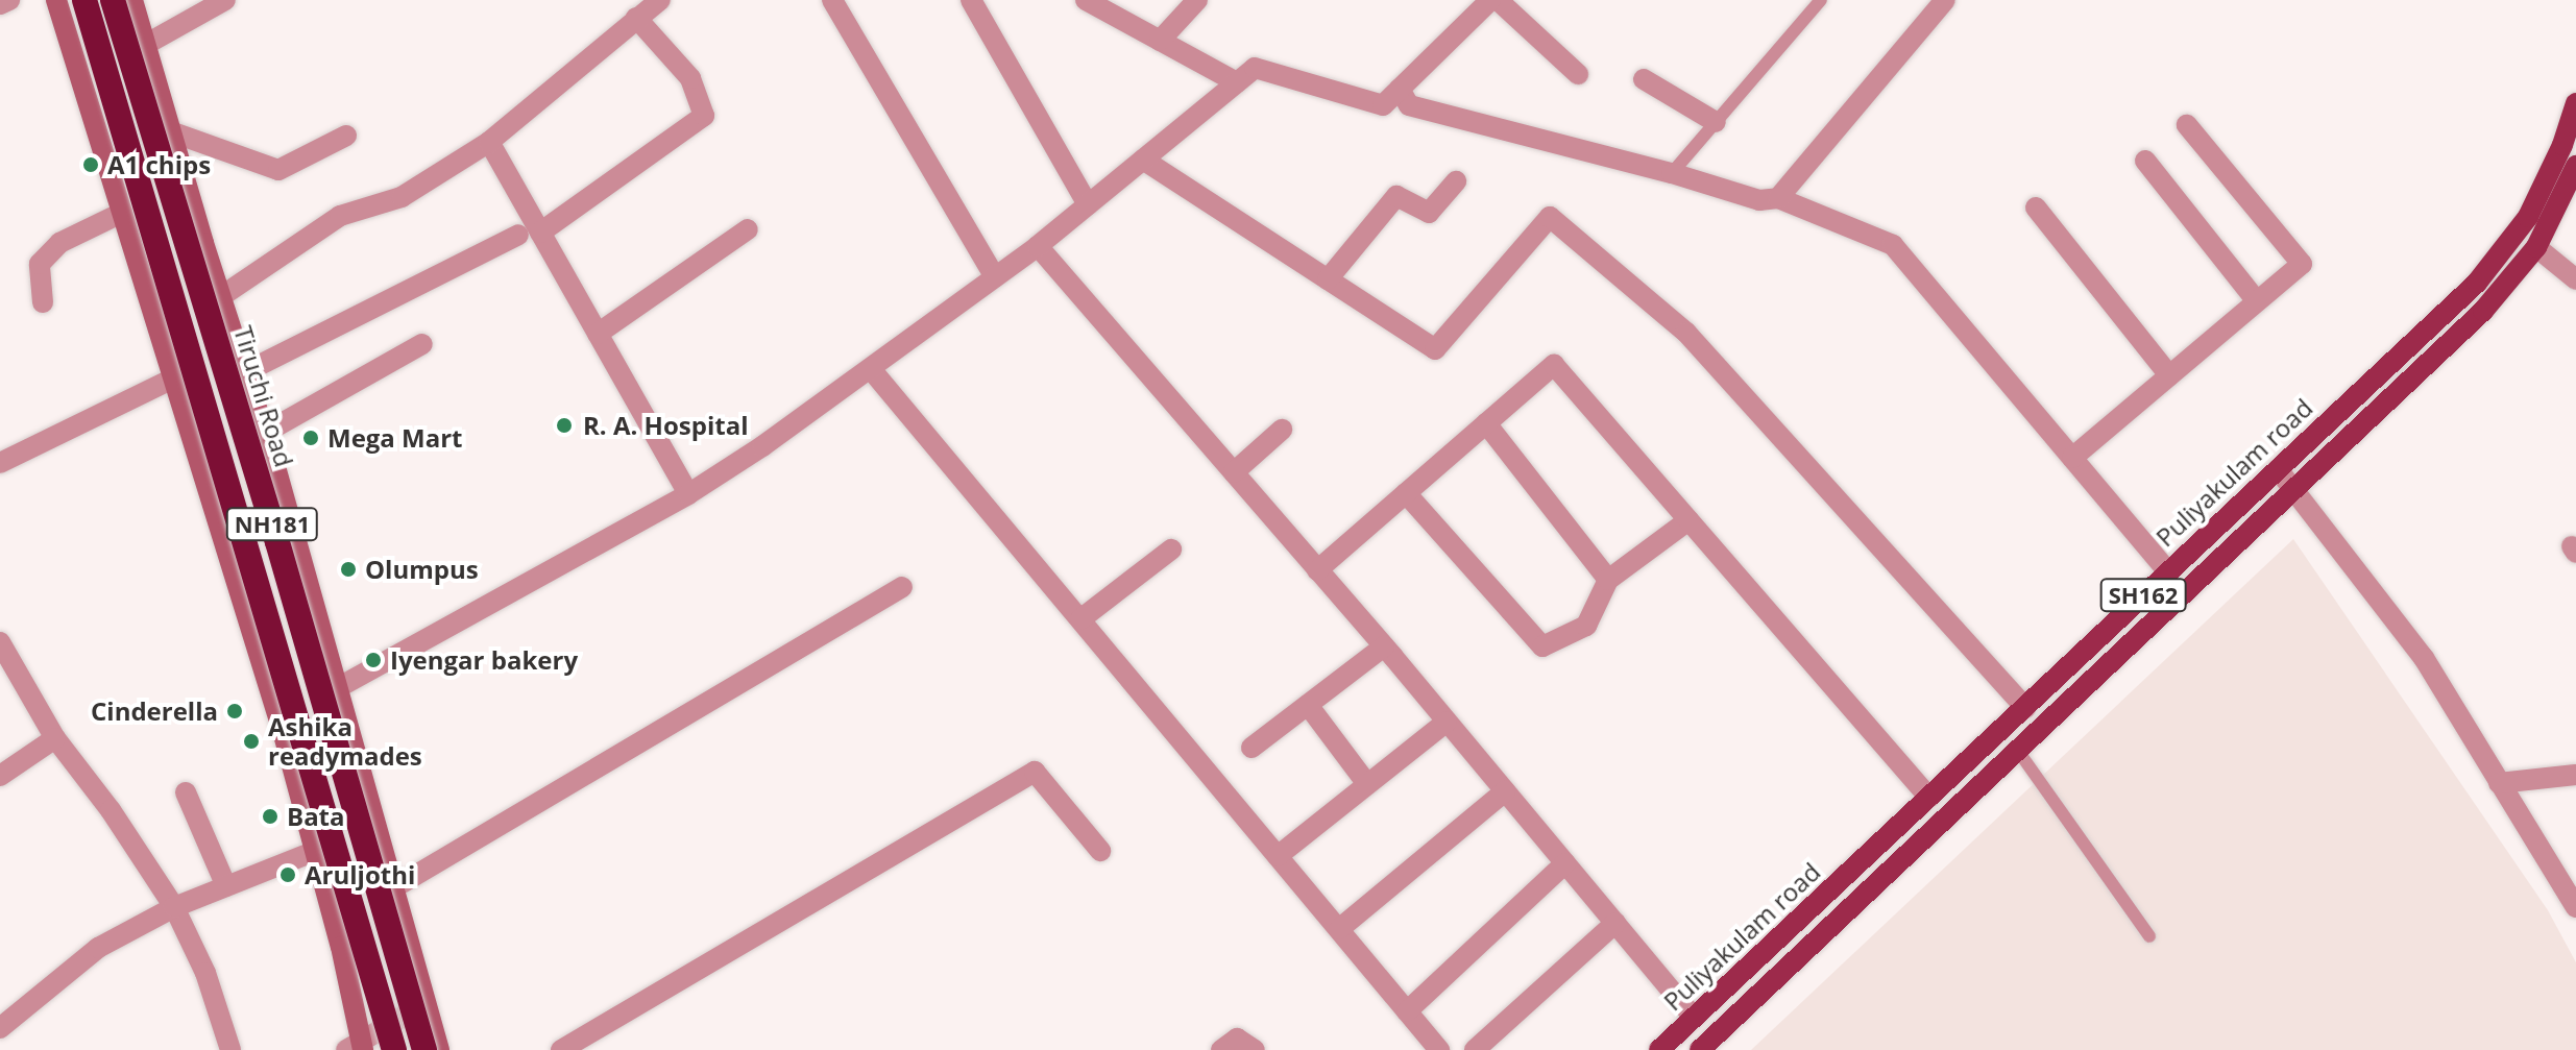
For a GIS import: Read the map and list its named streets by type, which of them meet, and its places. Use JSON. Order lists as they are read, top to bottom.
{
  "streets": {
    "highway": ["Tiruchi Road", "NH181"],
    "main road": ["Puliyakulam road", "SH162"]
  },
  "places": [
    "A1 chips",
    "R. A. Hospital",
    "Mega Mart",
    "Olumpus",
    "Iyengar bakery",
    "Cinderella",
    "Ashika readymades",
    "Bata",
    "Aruljothi"
  ]
}
